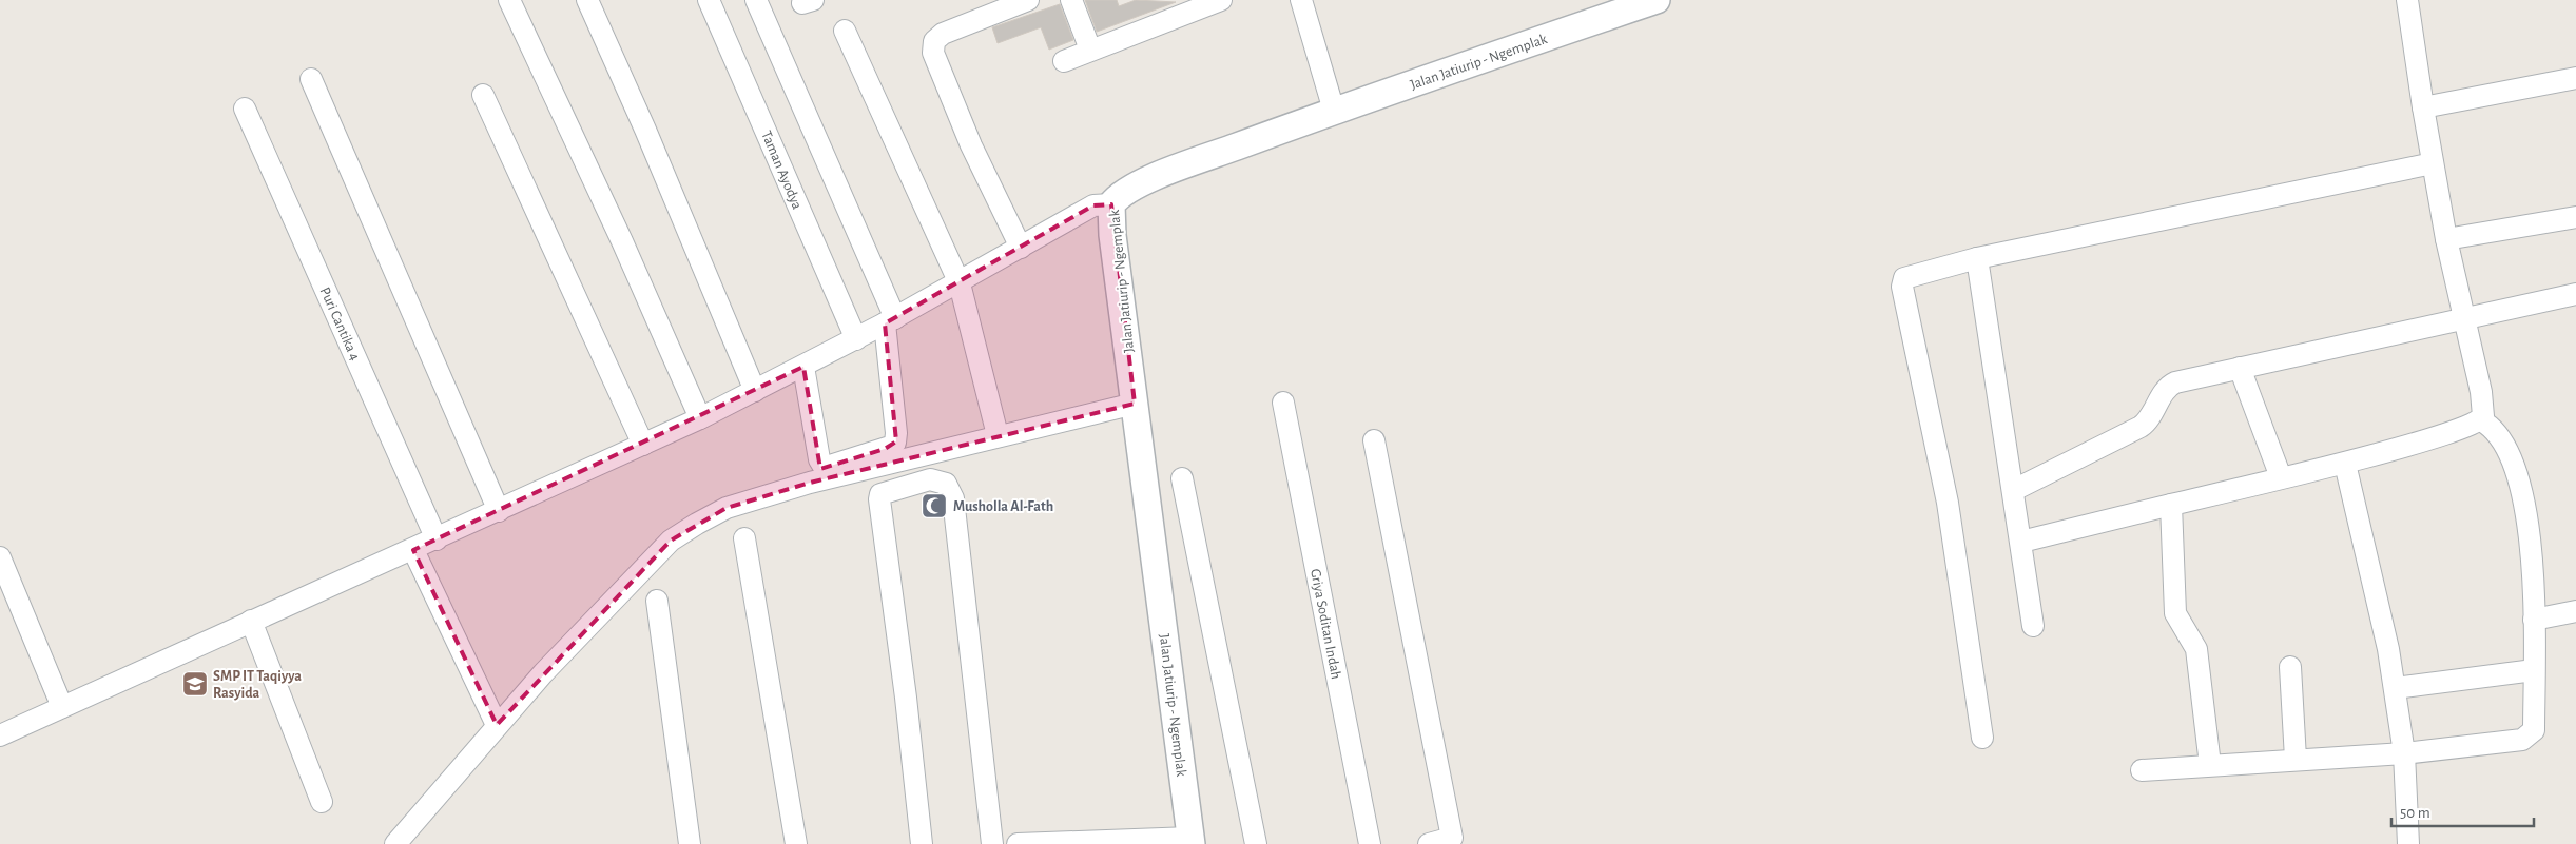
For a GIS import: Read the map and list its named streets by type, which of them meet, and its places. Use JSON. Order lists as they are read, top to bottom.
{
  "streets": {
    "street": [
      "Jalan Jatiurip - Ngemplak",
      "Taman Ayodya",
      "Puri Cantika 4",
      "Griya Soditan Indah"
    ]
  },
  "places": {
    "mosque": ["Musholla Al-Fath"],
    "school or university": ["SMP IT Taqiyya Rasyida"]
  },
  "scale_bar": "50 m"
}
